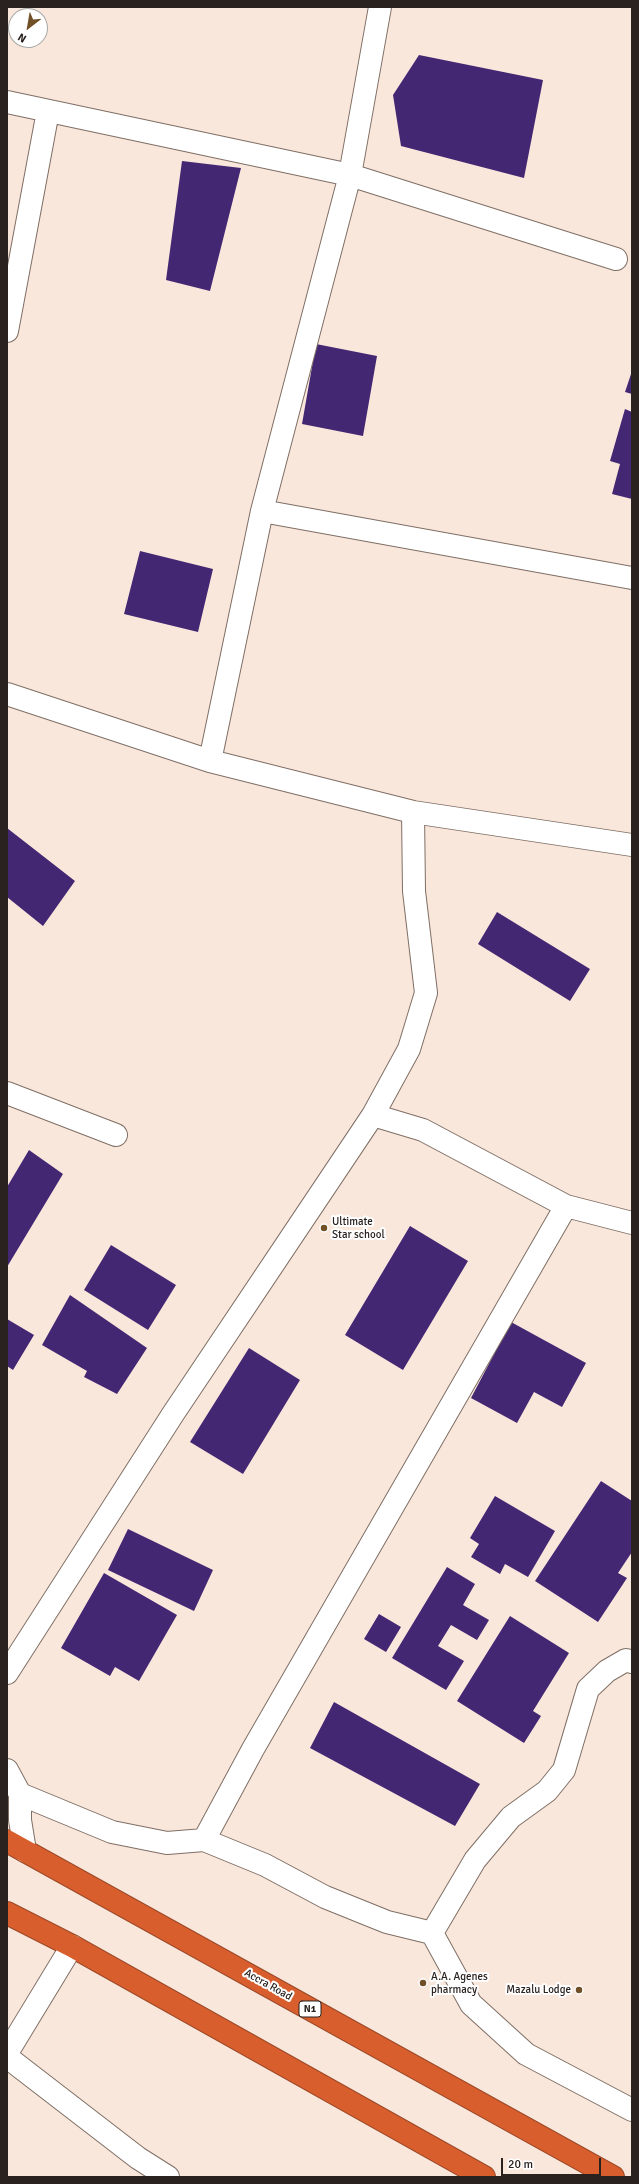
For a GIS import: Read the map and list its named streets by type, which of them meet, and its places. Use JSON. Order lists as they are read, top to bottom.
{
  "streets": {
    "highway": ["Accra Road", "N1"]
  },
  "places": ["Ultimate Star school", "A.A. Agenes pharmacy", "Mazalu Lodge"],
  "scale_bar": "20 m",
  "north": "bottom left"
}
